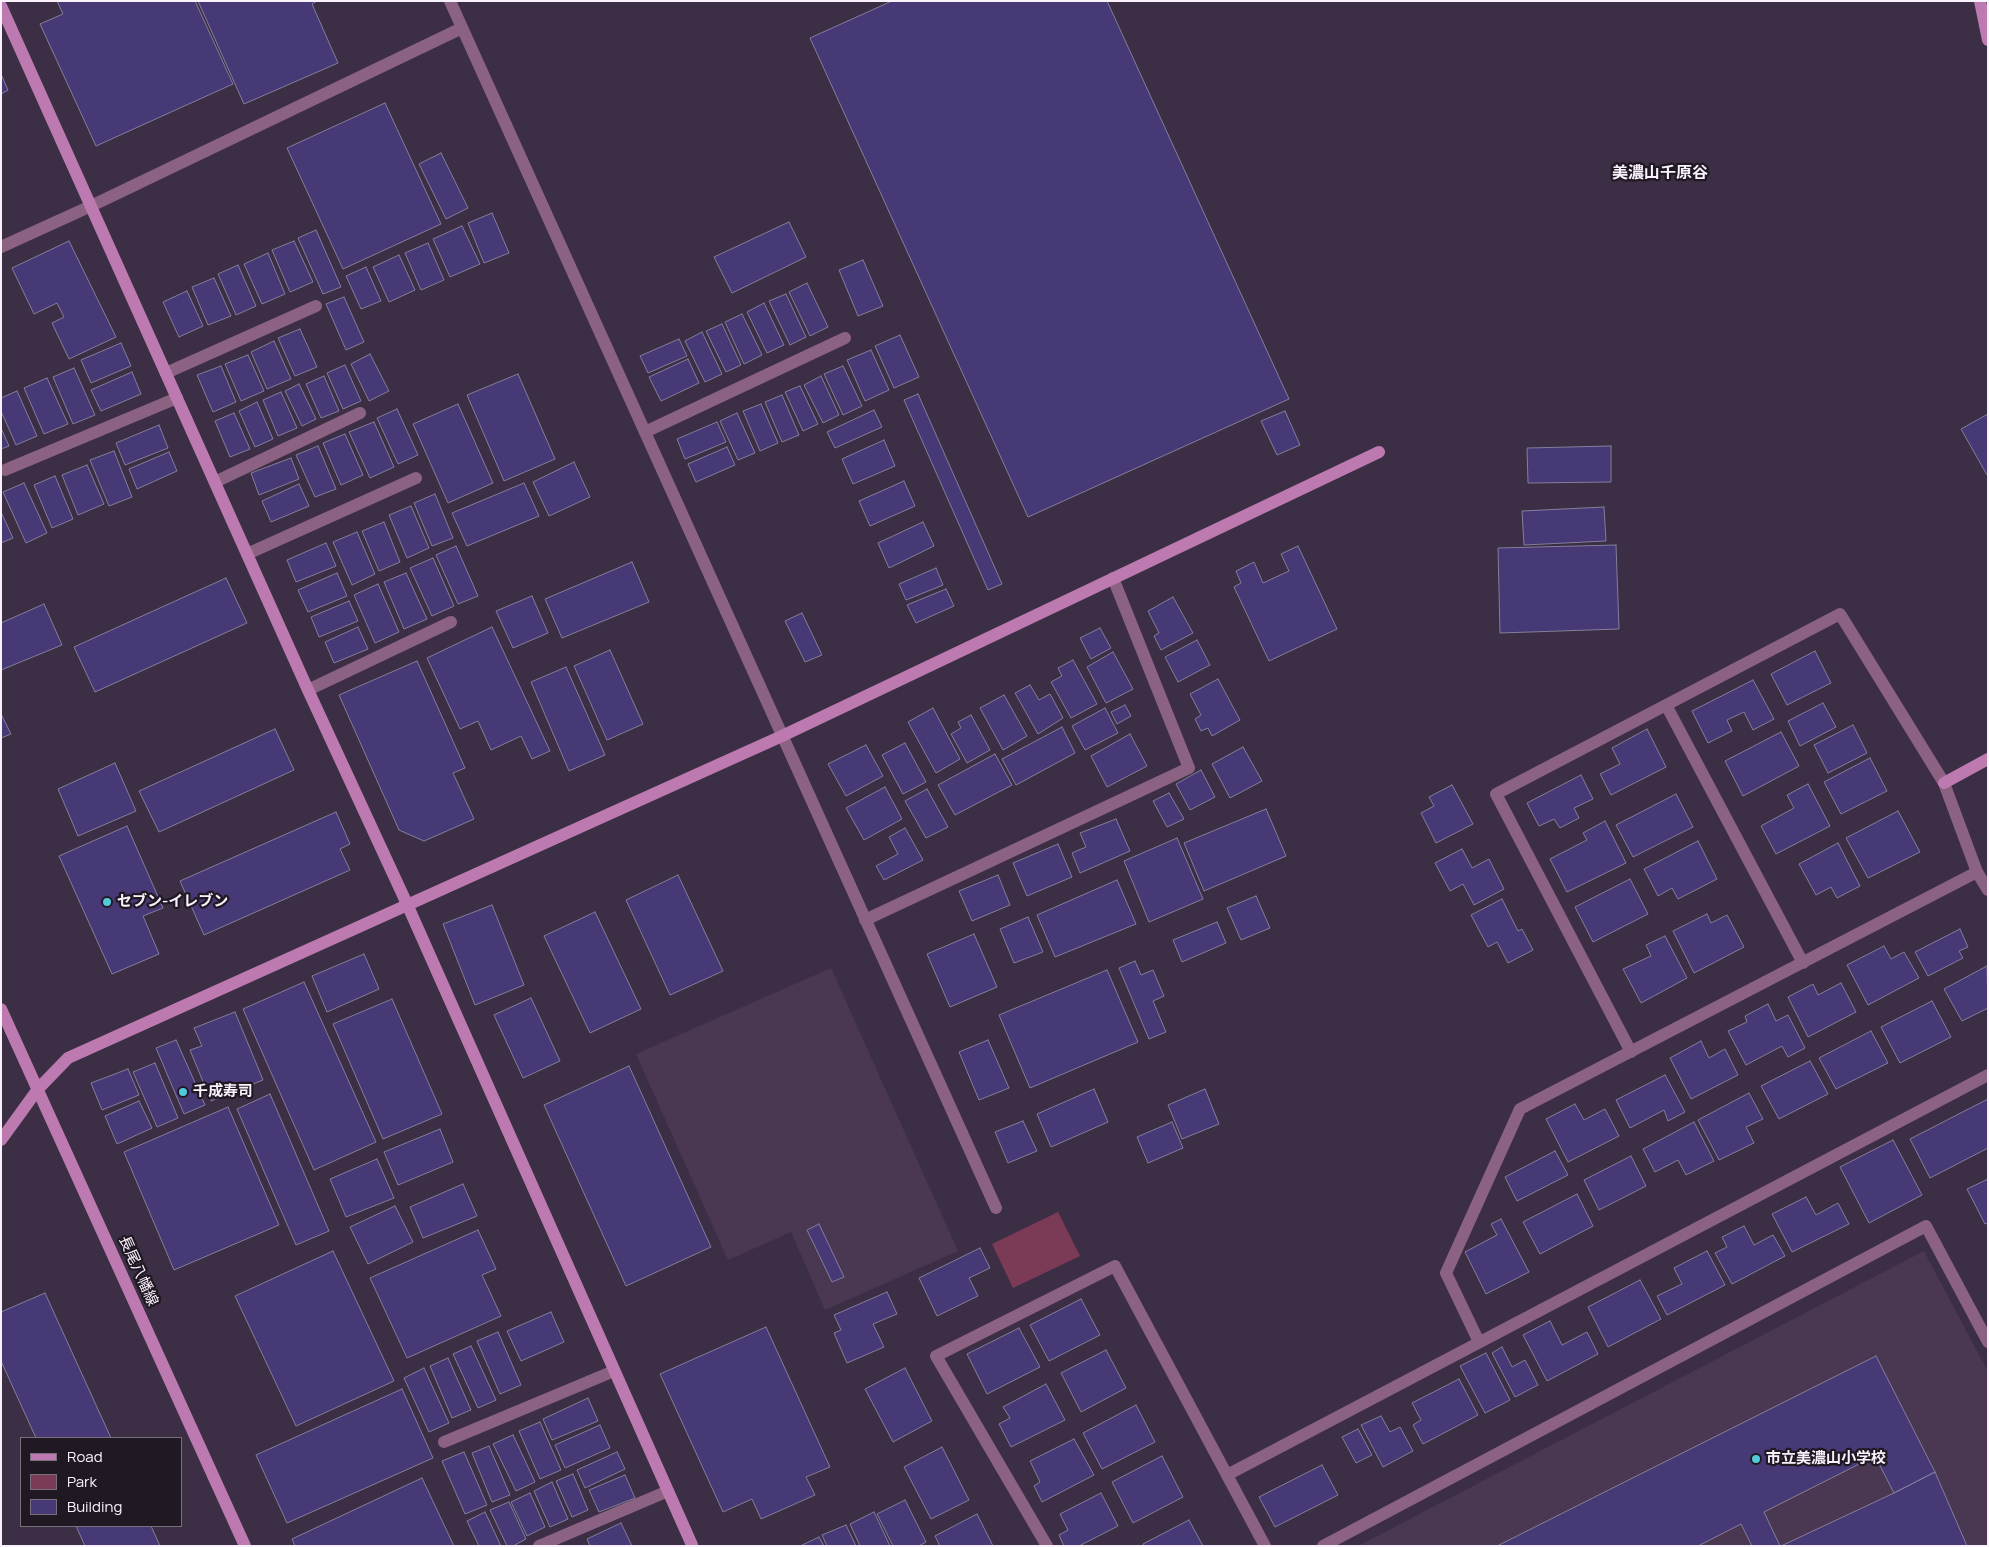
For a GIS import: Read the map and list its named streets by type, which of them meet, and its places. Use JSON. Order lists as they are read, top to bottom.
{
  "streets": {
    "street": ["長尾八幡線"]
  },
  "districts": ["美濃山千原谷"],
  "places": ["セブン-イレブン", "千成寿司", "市立美濃山小学校"],
  "legend": ["Road", "Park", "Building"]
}
